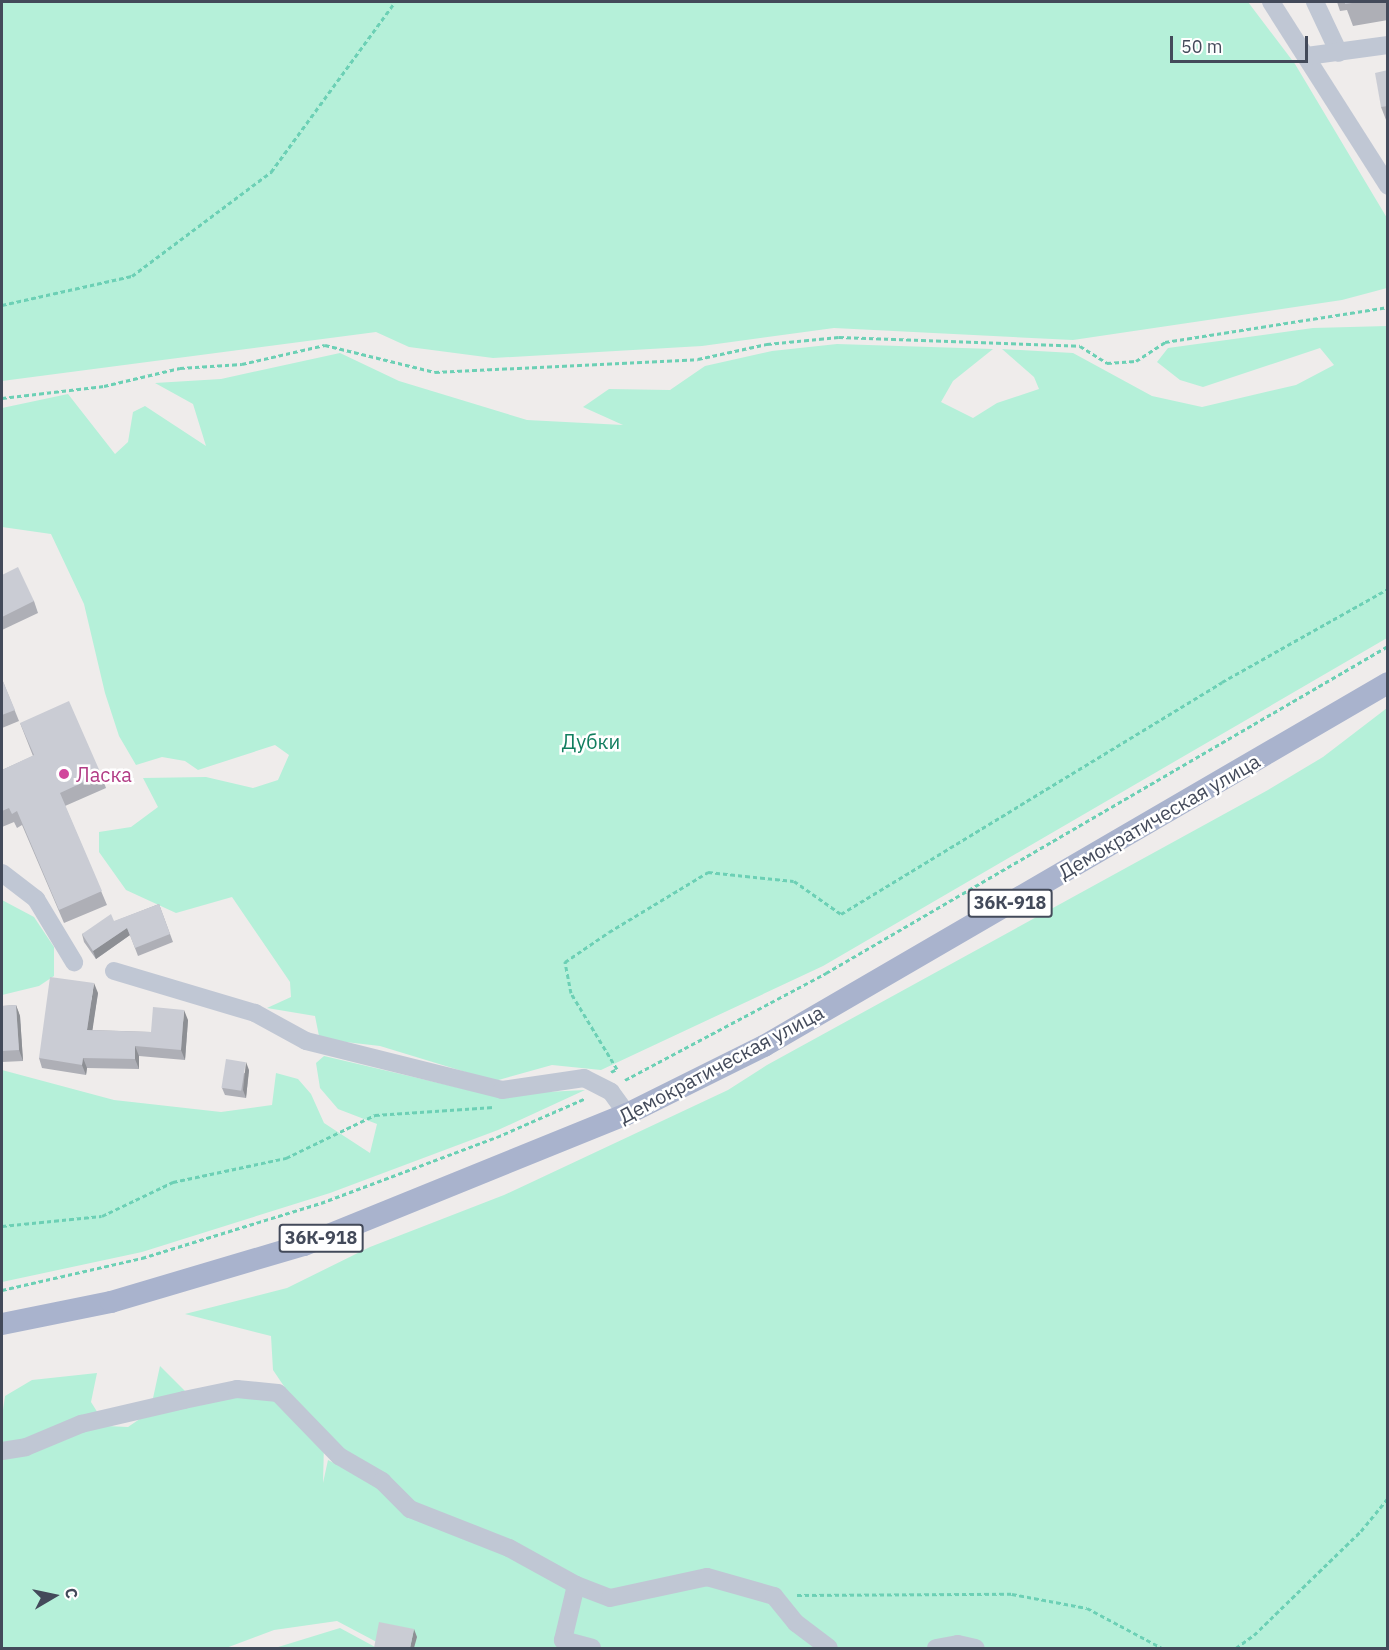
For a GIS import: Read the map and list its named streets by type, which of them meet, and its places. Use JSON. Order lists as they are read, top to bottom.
{
  "streets": {
    "main road": ["Демократическая улица", "36К-918"]
  },
  "parks": ["Дубки"],
  "places": ["Ласка"],
  "scale_bar": "50 m",
  "north": "right"
}
